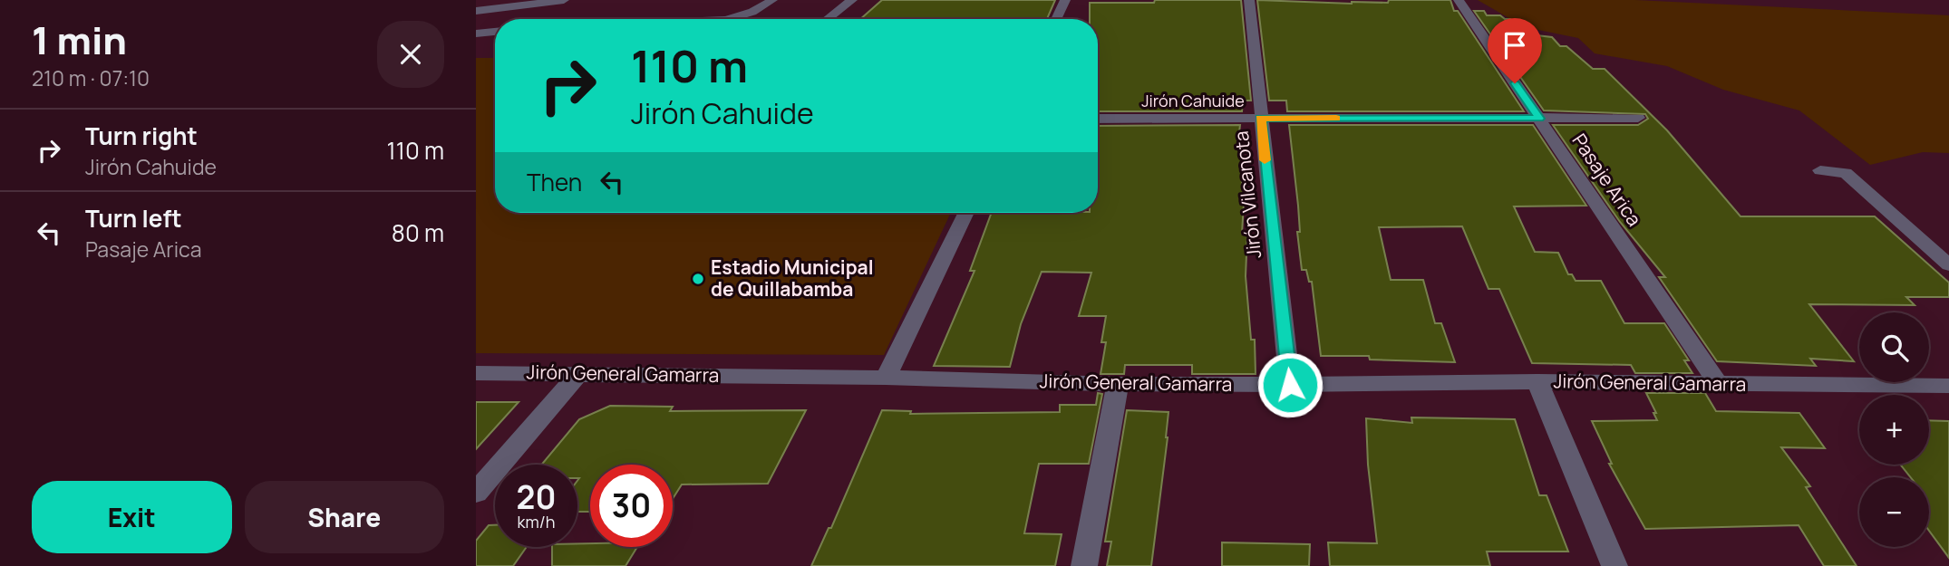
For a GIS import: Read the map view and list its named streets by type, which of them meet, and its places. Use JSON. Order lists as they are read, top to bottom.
{
  "streets": {
    "street": [
      "Jirón Cahuide",
      "Pasaje Arica",
      "Jirón Vilcanota",
      "Jirón General Gamarra"
    ]
  },
  "crossings": [
    ["Jirón Cahuide", "Pasaje Arica"],
    ["Jirón Cahuide", "Jirón Vilcanota"],
    ["Pasaje Arica", "Jirón General Gamarra"],
    ["Jirón Vilcanota", "Jirón General Gamarra"]
  ],
  "places": ["Estadio Municipal de Quillabamba"],
  "page": {
    "heading": ["1 min", "210 m · 07:10"],
    "turn": ["110 m", "Jirón Cahuide"],
    "list": [
      {
        "name": "Turn right",
        "note": "Jirón Cahuide",
        "value": "110 m"
      },
      {
        "name": "Turn left",
        "note": "Pasaje Arica",
        "value": "80 m"
      }
    ],
    "then": "Then",
    "map_buttons": ["+", "−"],
    "speed": "20 km/h",
    "limit": "30",
    "buttons": ["Exit", "Share"]
  }
}
